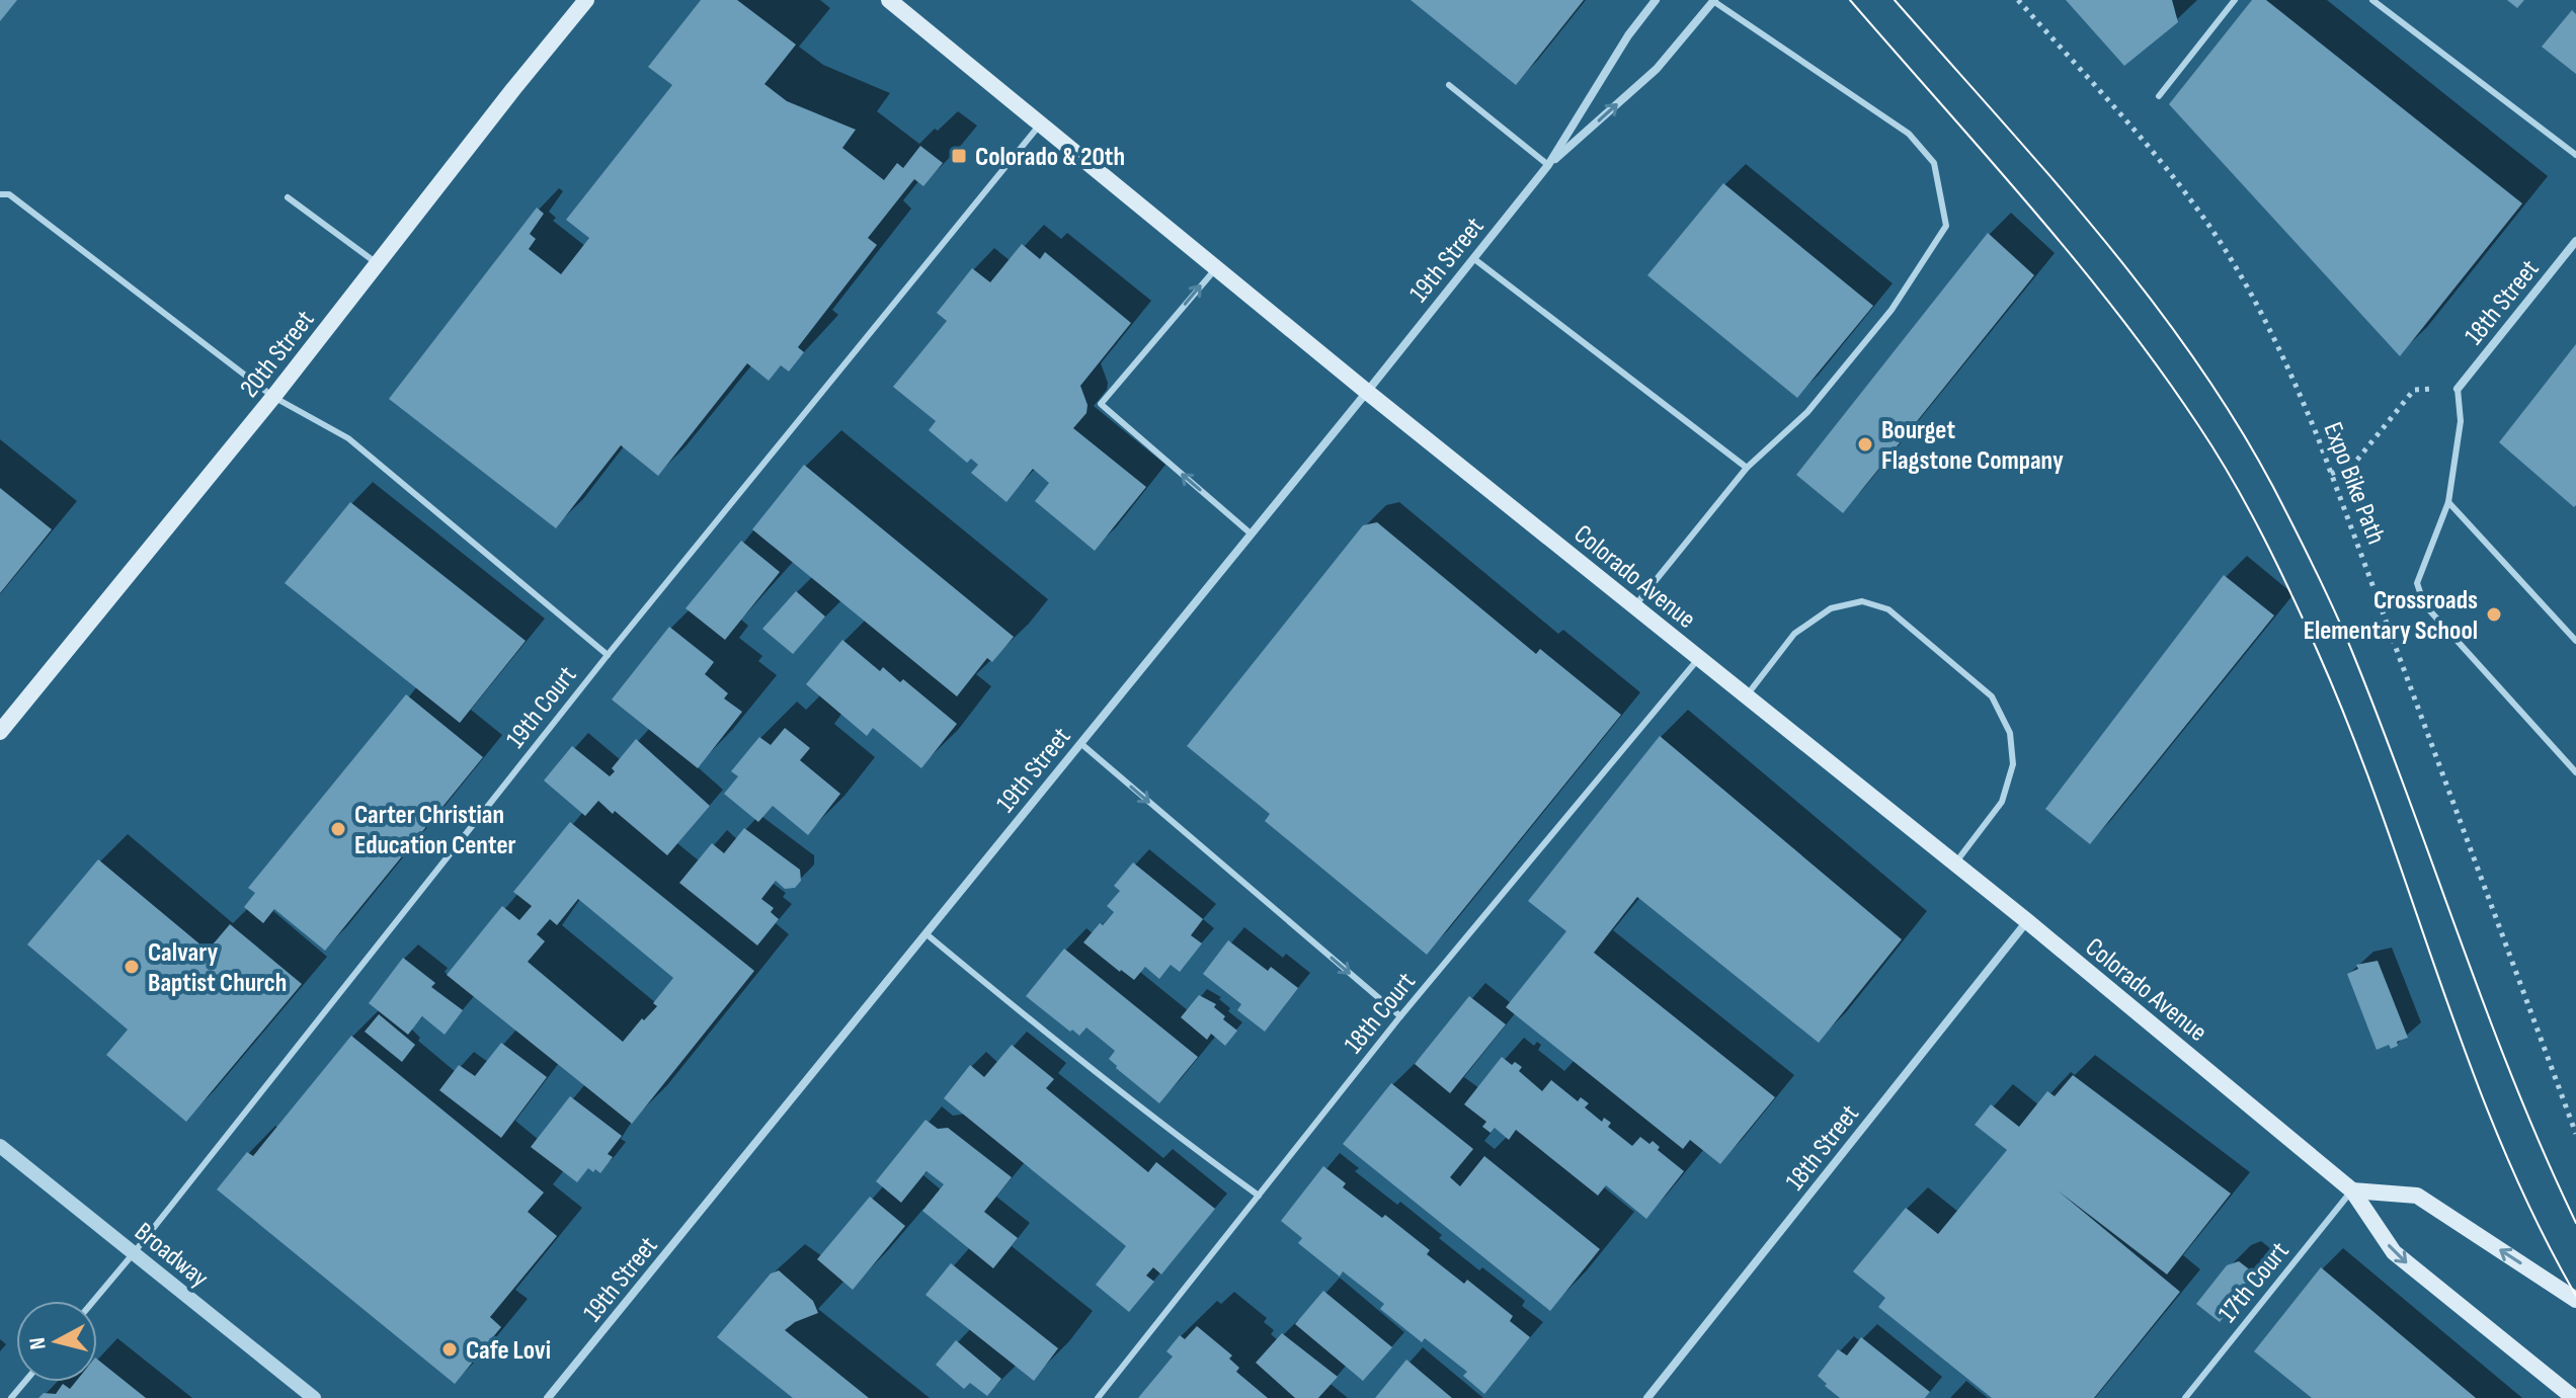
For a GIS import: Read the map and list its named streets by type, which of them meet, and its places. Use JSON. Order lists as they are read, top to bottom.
{
  "streets": {
    "main road": ["20th Street", "Colorado Avenue"],
    "street": ["19th Street", "18th Street", "Broadway"],
    "lane": ["19th Court", "18th Court", "17th Court"],
    "path": ["Expo Bike Path"]
  },
  "crossings": [
    ["19th Street", "Colorado Avenue"],
    ["18th Street", "Colorado Avenue"],
    ["Colorado Avenue", "19th Court"],
    ["Colorado Avenue", "18th Court"],
    ["Colorado Avenue", "17th Court"],
    ["19th Court", "Broadway"]
  ],
  "places": {
    "transit": ["Colorado & 20th"],
    "other": [
      "Bourget Flagstone Company",
      "Crossroads Elementary School",
      "Carter Christian Education Center",
      "Calvary Baptist Church",
      "Cafe Lovi"
    ]
  },
  "north": "left"
}
